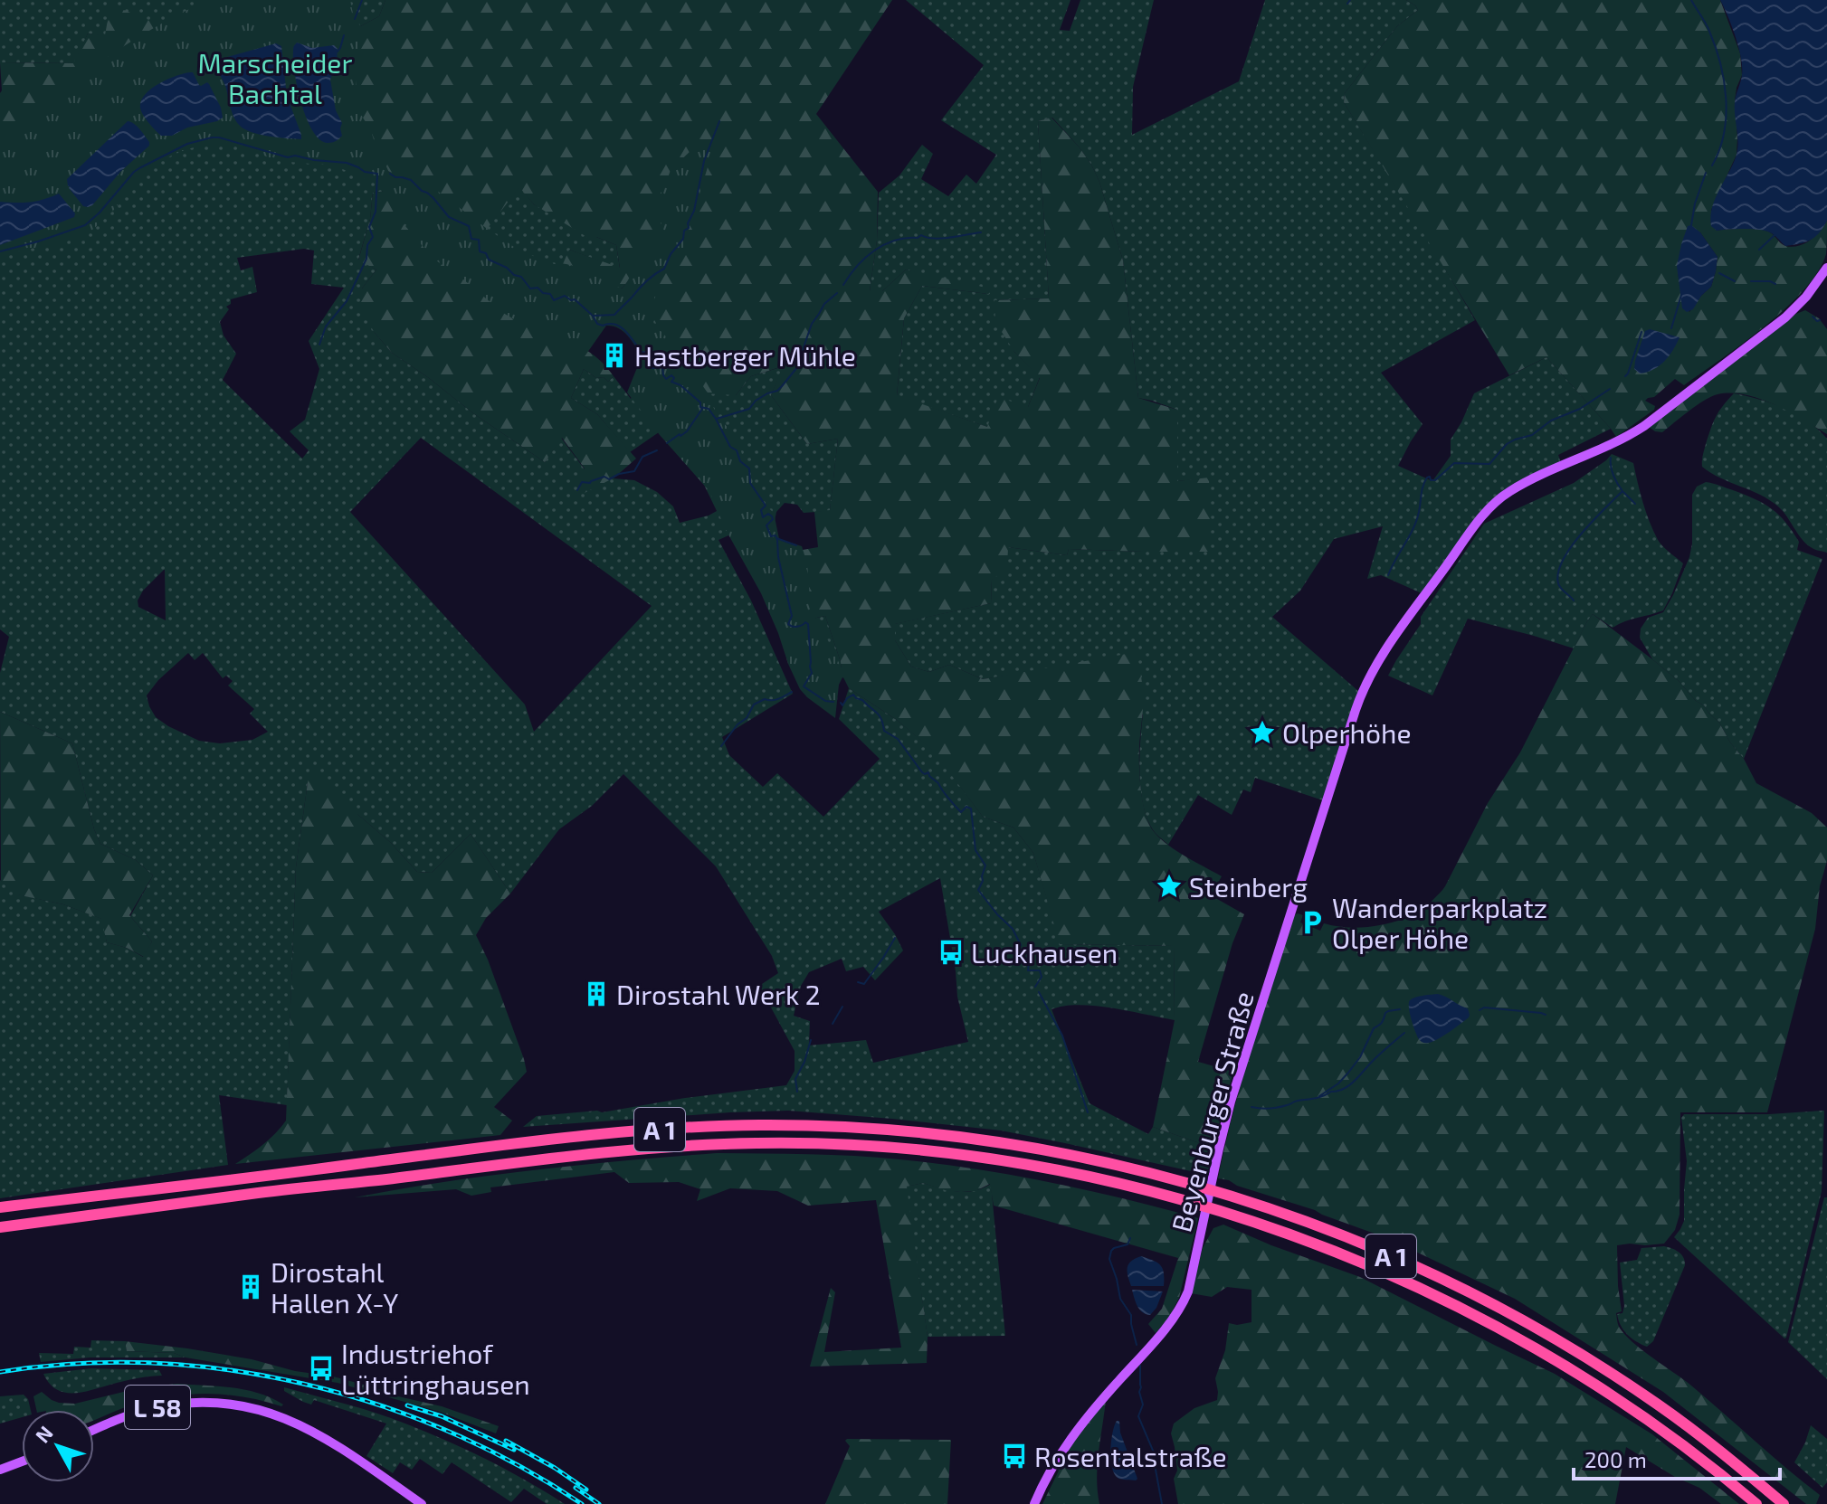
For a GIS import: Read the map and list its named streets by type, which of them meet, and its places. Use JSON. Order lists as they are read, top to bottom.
{
  "streets": {
    "highway": ["A 1"],
    "main road": ["Beyenburger Straße", "L 58"]
  },
  "parks": ["Marscheider Bachtal"],
  "places": {
    "building": ["Hastberger Mühle", "Dirostahl Werk 2", "Dirostahl Hallen X-Y"],
    "place": ["Olperhöhe", "Steinberg"],
    "parking": ["Wanderparkplatz Olper Höhe"],
    "bus stop": ["Luckhausen", "Industriehof Lüttringhausen", "Rosentalstraße"]
  },
  "scale_bar": "200 m",
  "north": "top left"
}
